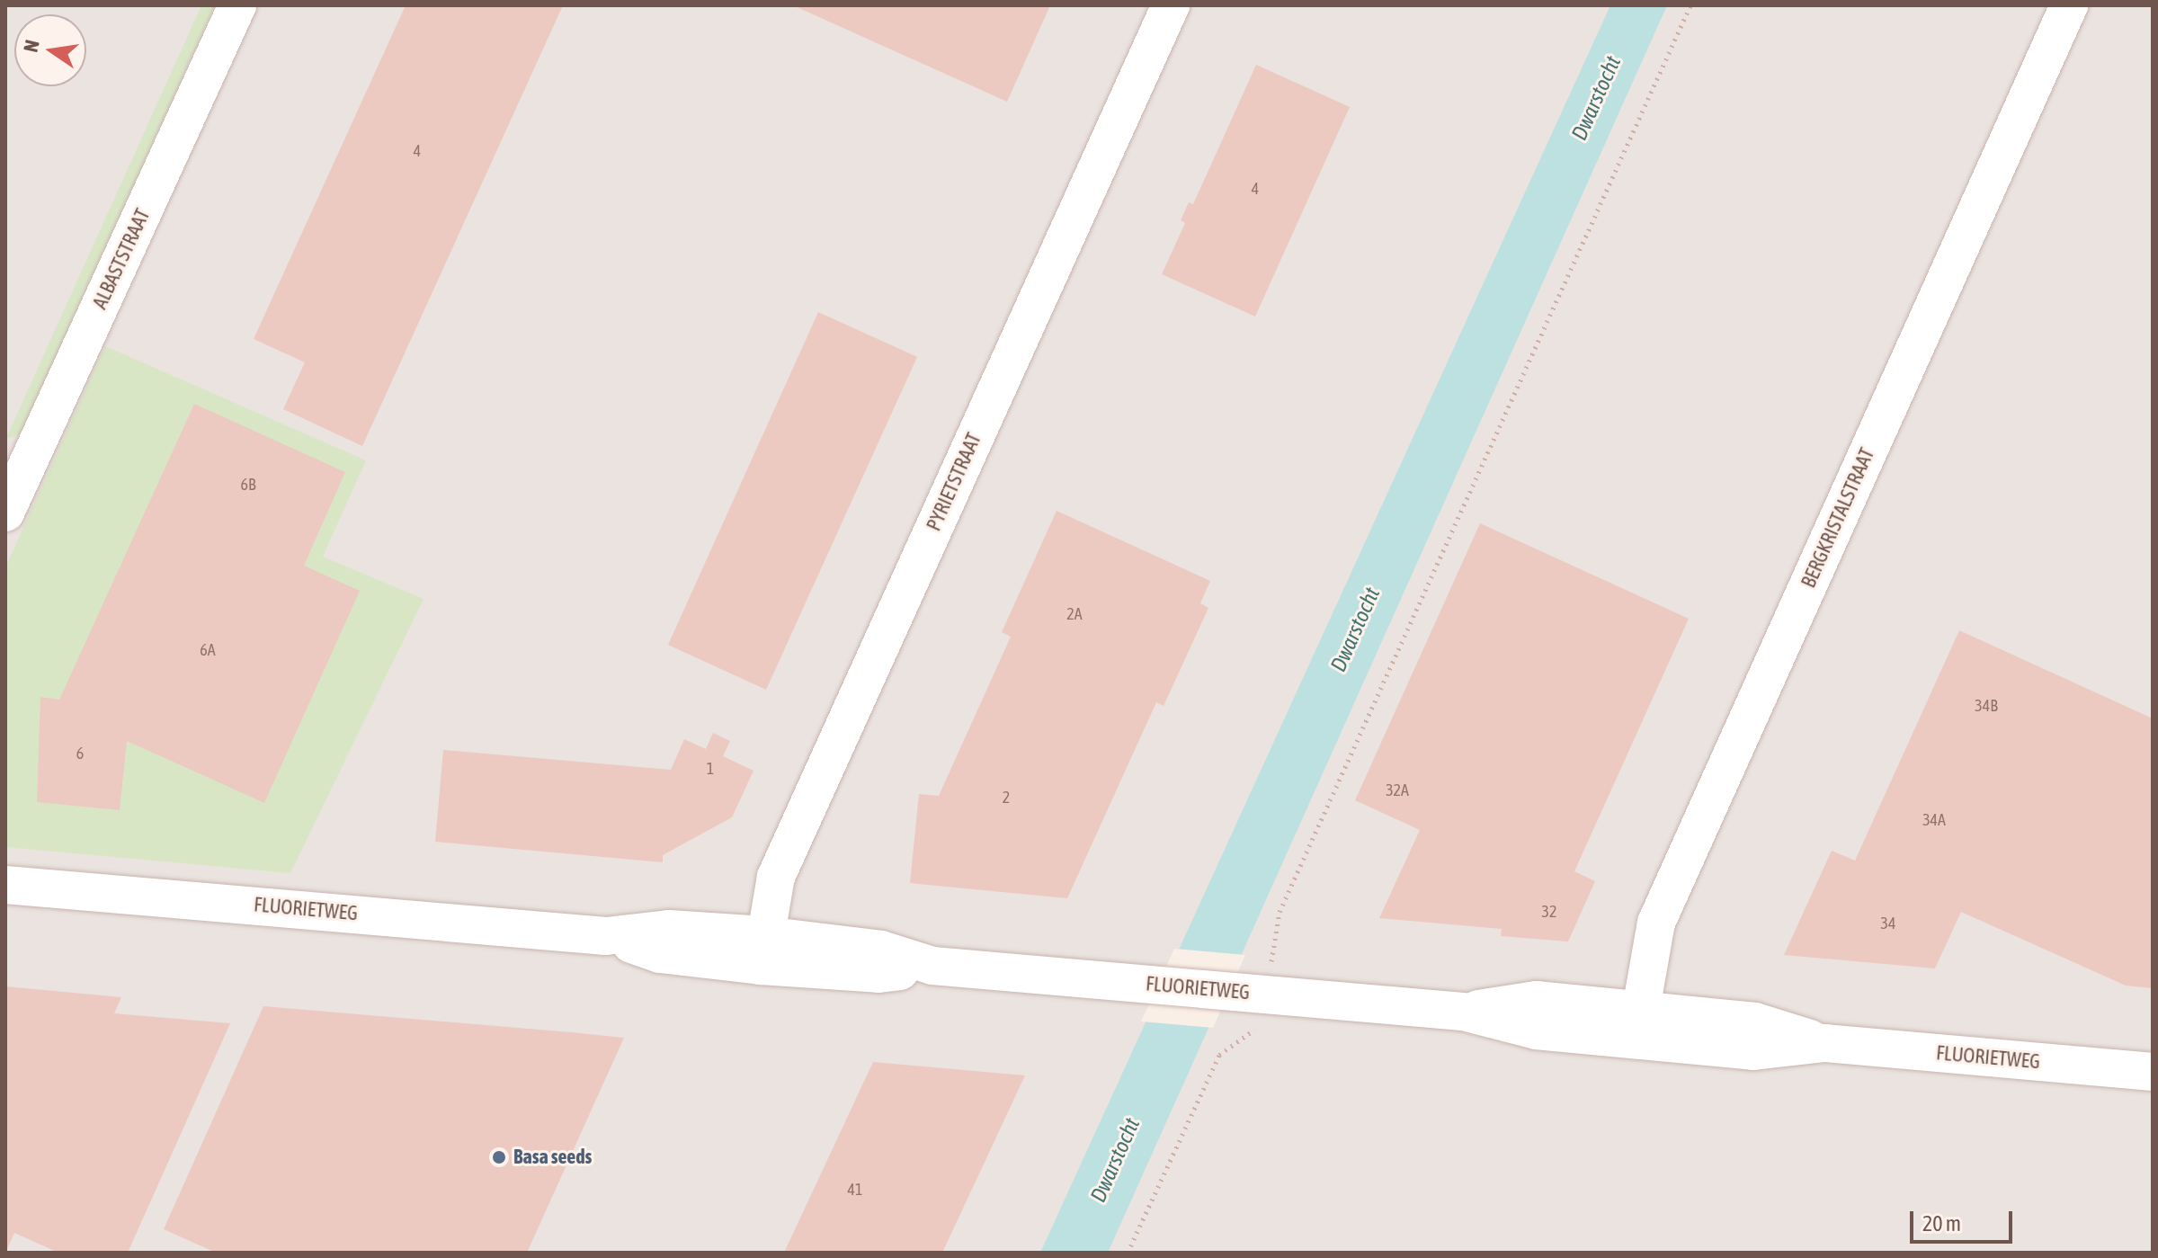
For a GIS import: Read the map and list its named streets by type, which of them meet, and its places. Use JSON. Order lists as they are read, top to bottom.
{
  "streets": {
    "street": [
      "ALBASTSTRAAT",
      "PYRIETSTRAAT",
      "BERGKRISTALSTRAAT",
      "FLUORIETWEG"
    ]
  },
  "crossings": [
    ["PYRIETSTRAAT", "FLUORIETWEG"],
    ["BERGKRISTALSTRAAT", "FLUORIETWEG"]
  ],
  "water": ["Dwarstocht"],
  "places": ["Basa seeds"],
  "house_numbers": [
    "4",
    "4",
    "6B",
    "2A",
    "6A",
    "34B",
    "6",
    "1",
    "32A",
    "2",
    "34A",
    "32",
    "34",
    "41"
  ],
  "scale_bar": "20 m",
  "north": "left"
}
